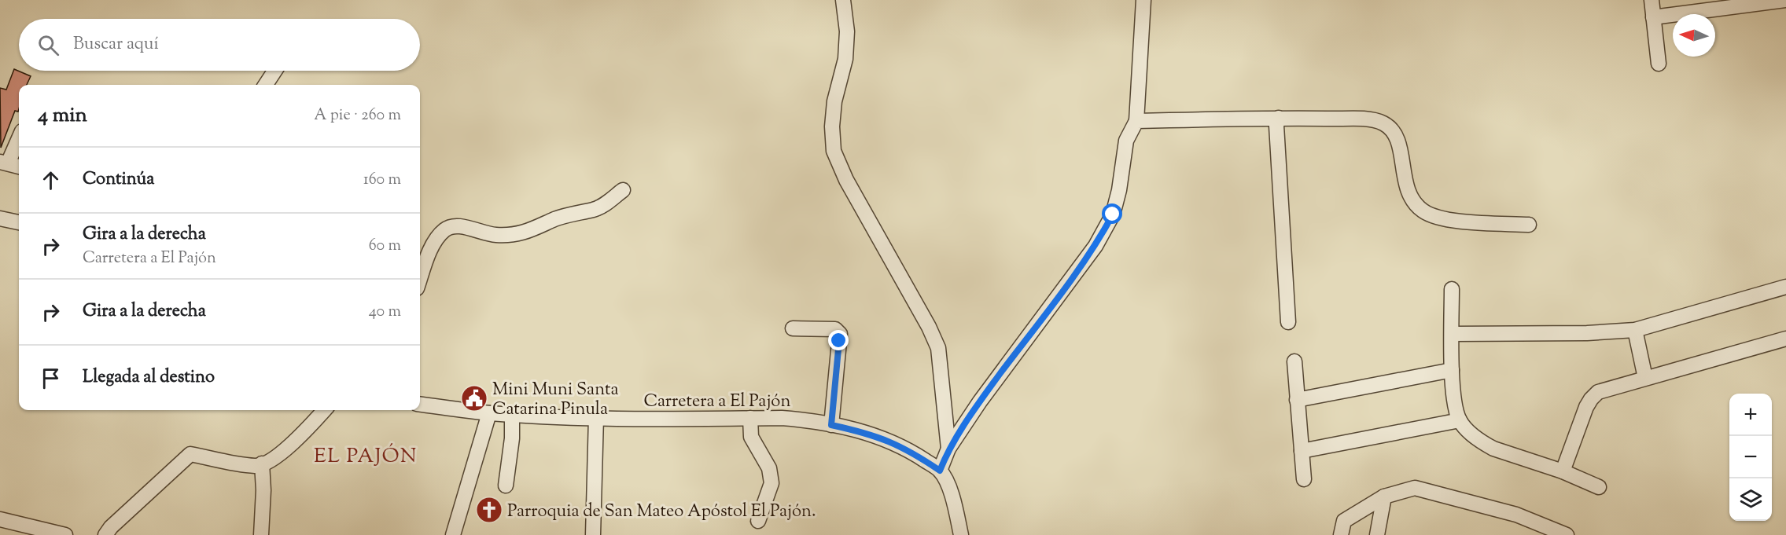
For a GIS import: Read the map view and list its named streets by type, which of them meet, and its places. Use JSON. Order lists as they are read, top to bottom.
{
  "streets": {
    "street": ["Carretera a El Pajón"]
  },
  "districts": ["EL PAJÓN"],
  "places": {
    "public building": ["Mini Muni Santa Catarina Pinula"],
    "church": ["Parroquia de San Mateo Apóstol El Pajón."]
  },
  "north": "left",
  "page": {
    "search": "Buscar aquí",
    "heading": ["4 min", "A pie · 260 m"],
    "list": [
      ["Continúa", "160 m"],
      ["Gira a la derecha", "Carretera a El Pajón", "60 m"],
      ["Gira a la derecha", "40 m"],
      "Llegada al destino"
    ],
    "map_buttons": ["+", "−"]
  }
}
